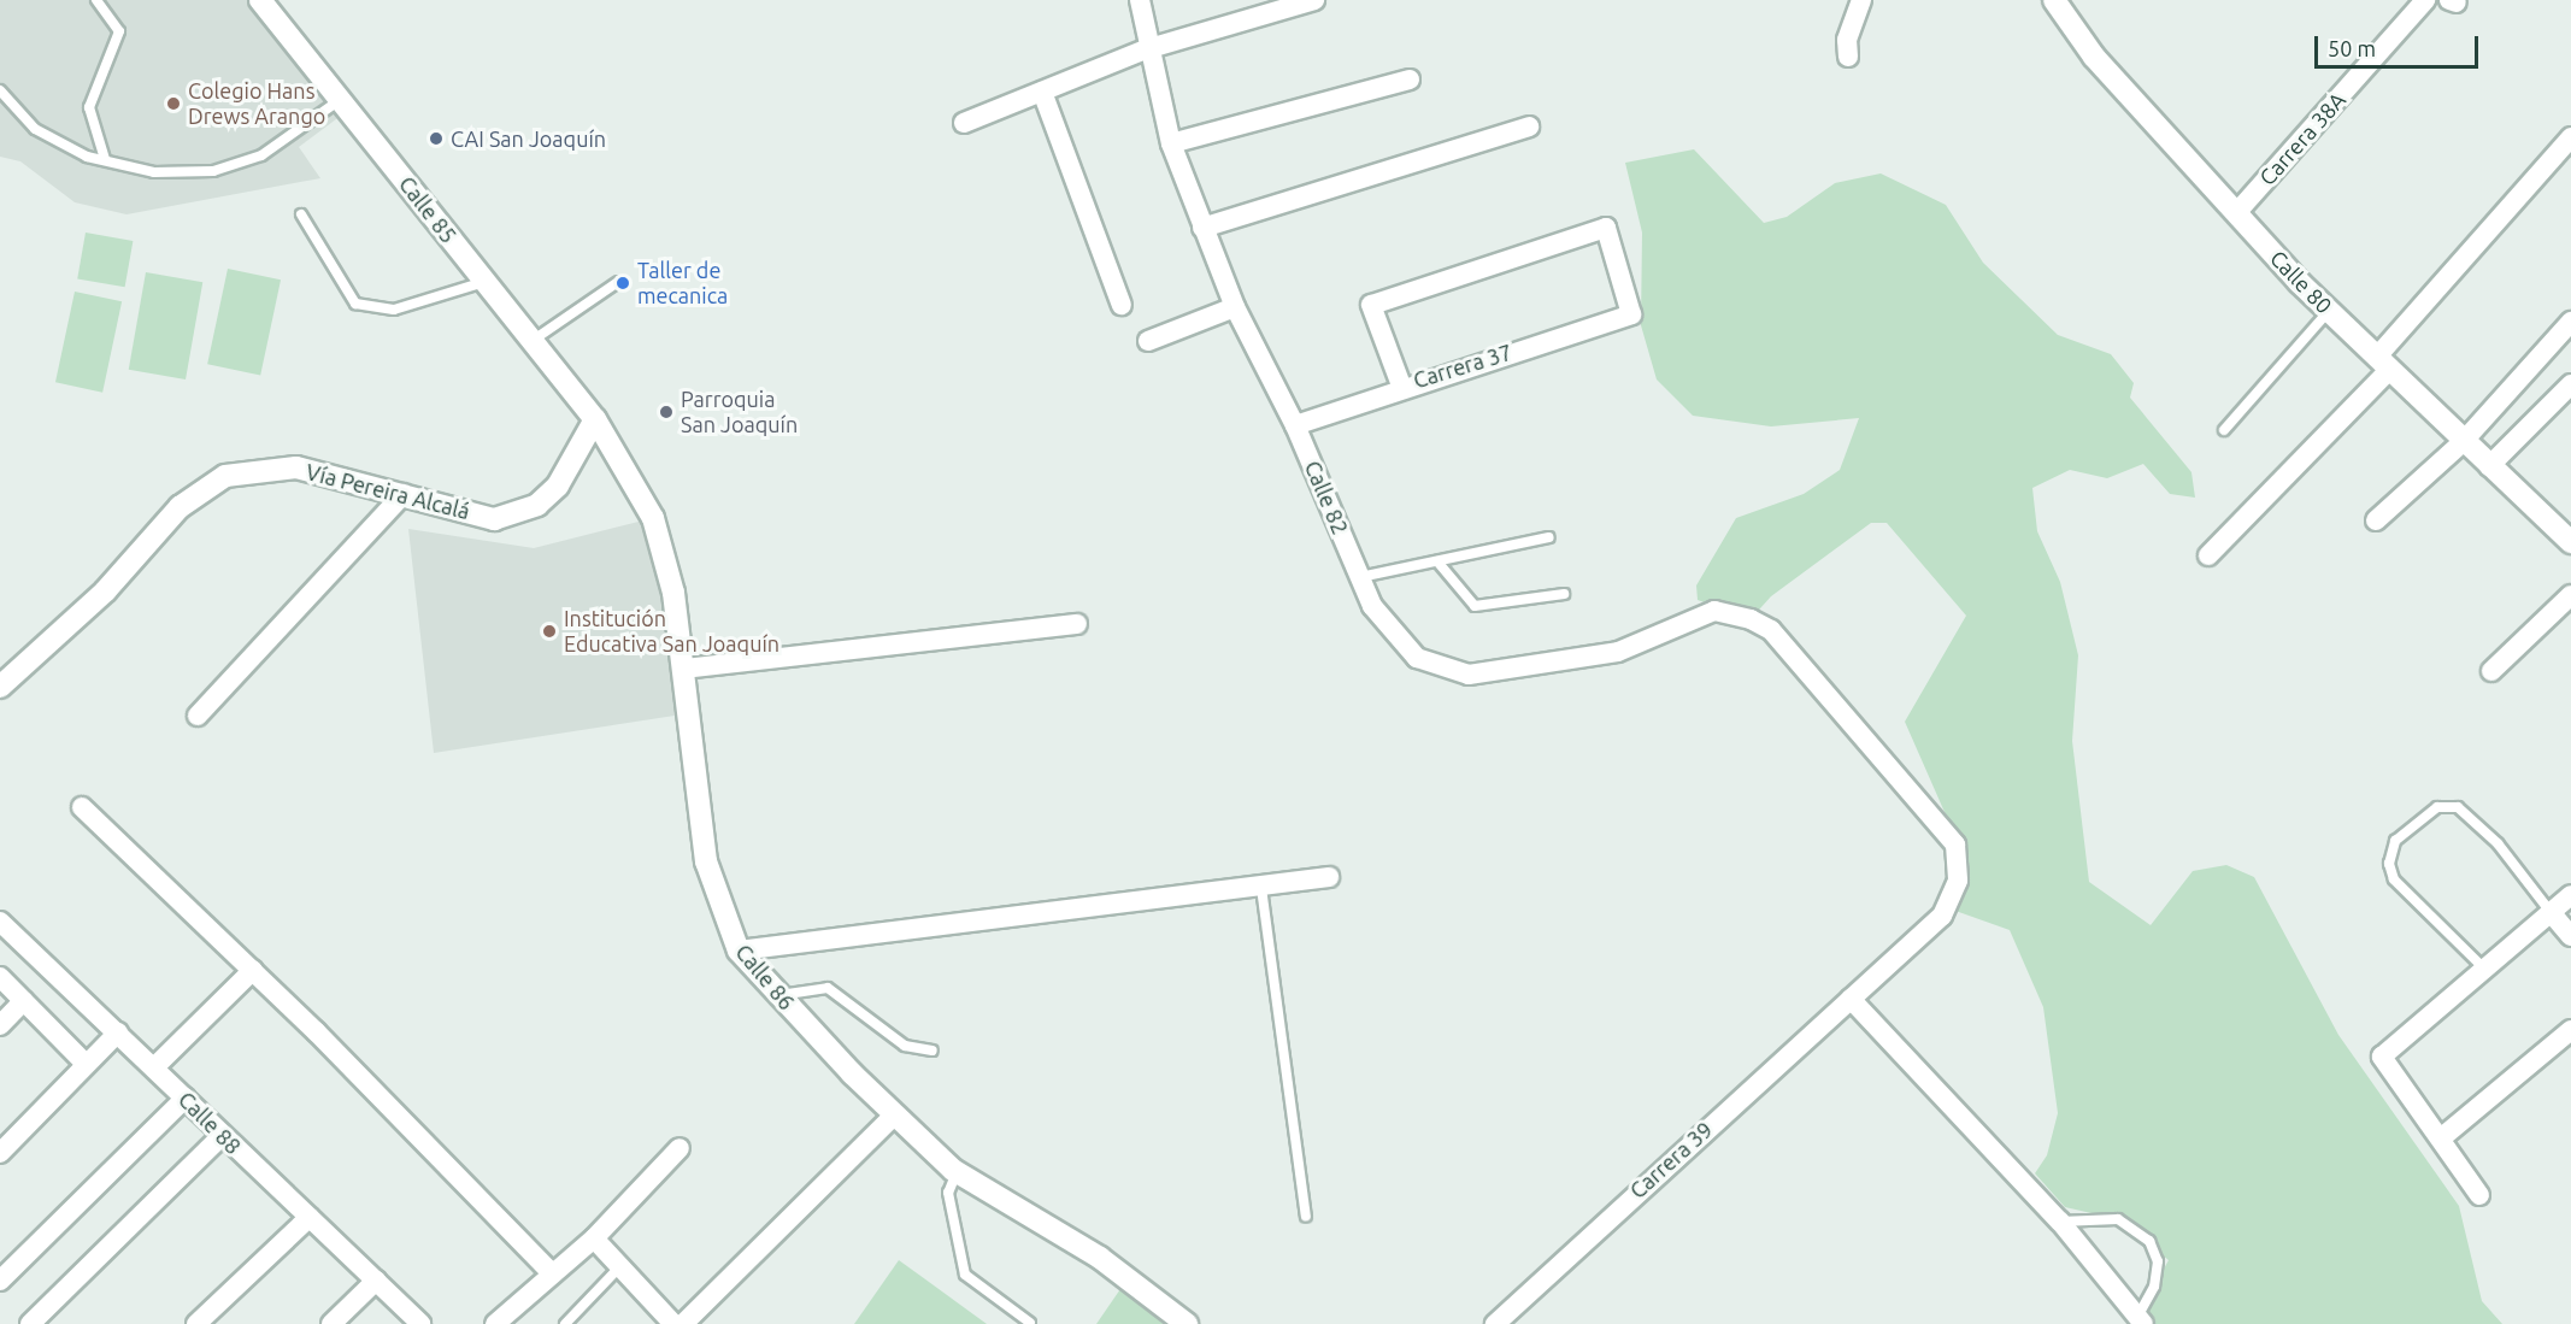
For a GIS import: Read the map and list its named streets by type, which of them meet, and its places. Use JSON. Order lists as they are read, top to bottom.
{
  "streets": {
    "main road": [
      "Calle 85",
      "Calle 80",
      "Vía Pereira Alcalá",
      "Calle 86"
    ],
    "street": [
      "Carrera 38A",
      "Carrera 37",
      "Calle 82",
      "Calle 88",
      "Carrera 39"
    ]
  },
  "crossings": [
    ["Carrera 38A", "Calle 80"],
    ["Calle 85", "Vía Pereira Alcalá"],
    ["Calle 85", "Calle 86"],
    ["Carrera 37", "Calle 82"],
    ["Vía Pereira Alcalá", "Calle 86"],
    ["Calle 82", "Carrera 39"]
  ],
  "places": [
    "Colegio Hans Drews Arango",
    "CAI San Joaquín",
    "Taller de mecanica",
    "Parroquia San Joaquín",
    "Institución Educativa San Joaquín"
  ],
  "scale_bar": "50 m"
}
